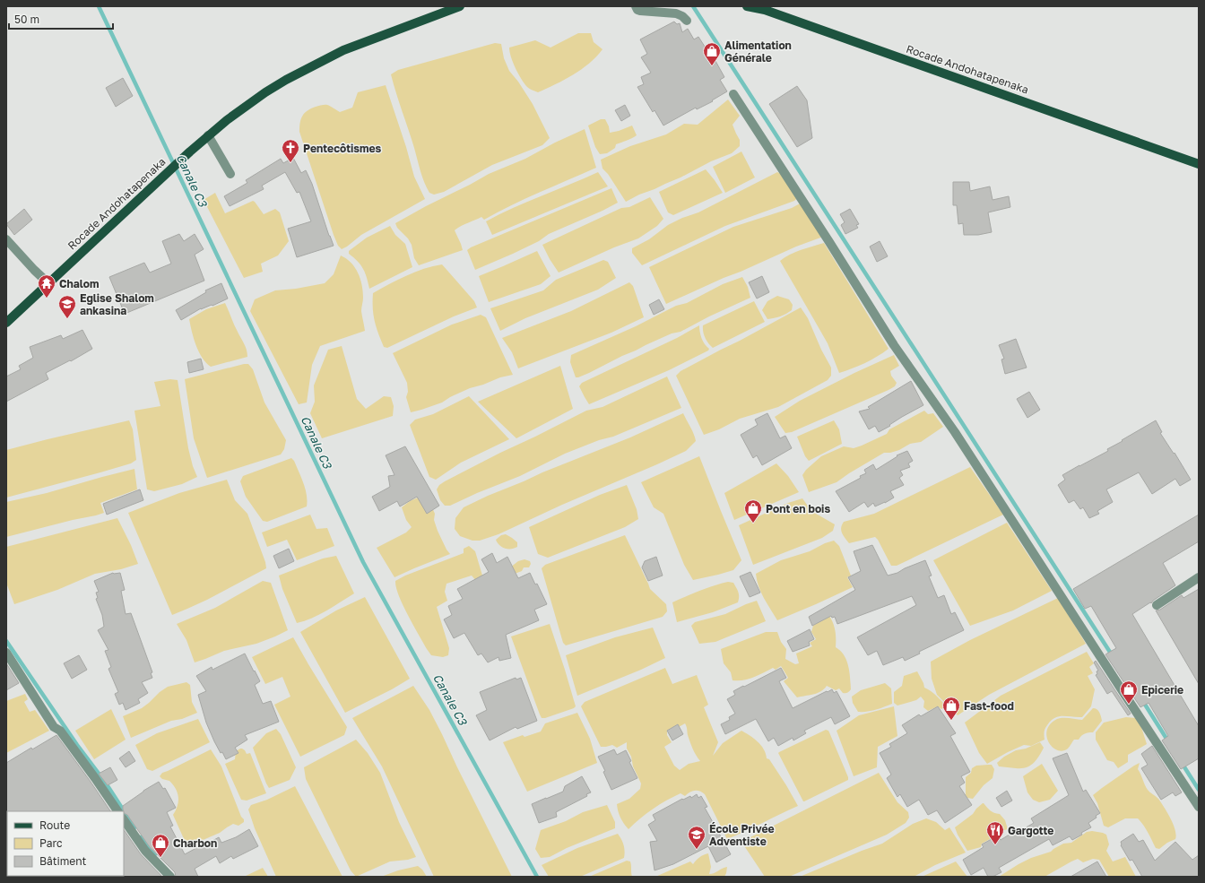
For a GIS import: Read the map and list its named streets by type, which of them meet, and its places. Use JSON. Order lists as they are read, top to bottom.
{
  "streets": {
    "main road": ["Rocade Andohatapenaka"]
  },
  "water": ["Canale C3"],
  "places": {
    "shop": [
      "Alimentation Générale",
      "Pont en bois",
      "Epicerie",
      "Fast-food",
      "Charbon"
    ],
    "church": ["Pentecôtismes"],
    "temple": ["Chalom"],
    "school or university": ["Eglise Shalom ankasina", "École Privée Adventiste"],
    "restaurant": ["Gargotte"]
  },
  "legend": ["Route", "Parc", "Bâtiment"],
  "scale_bar": "50 m"
}
